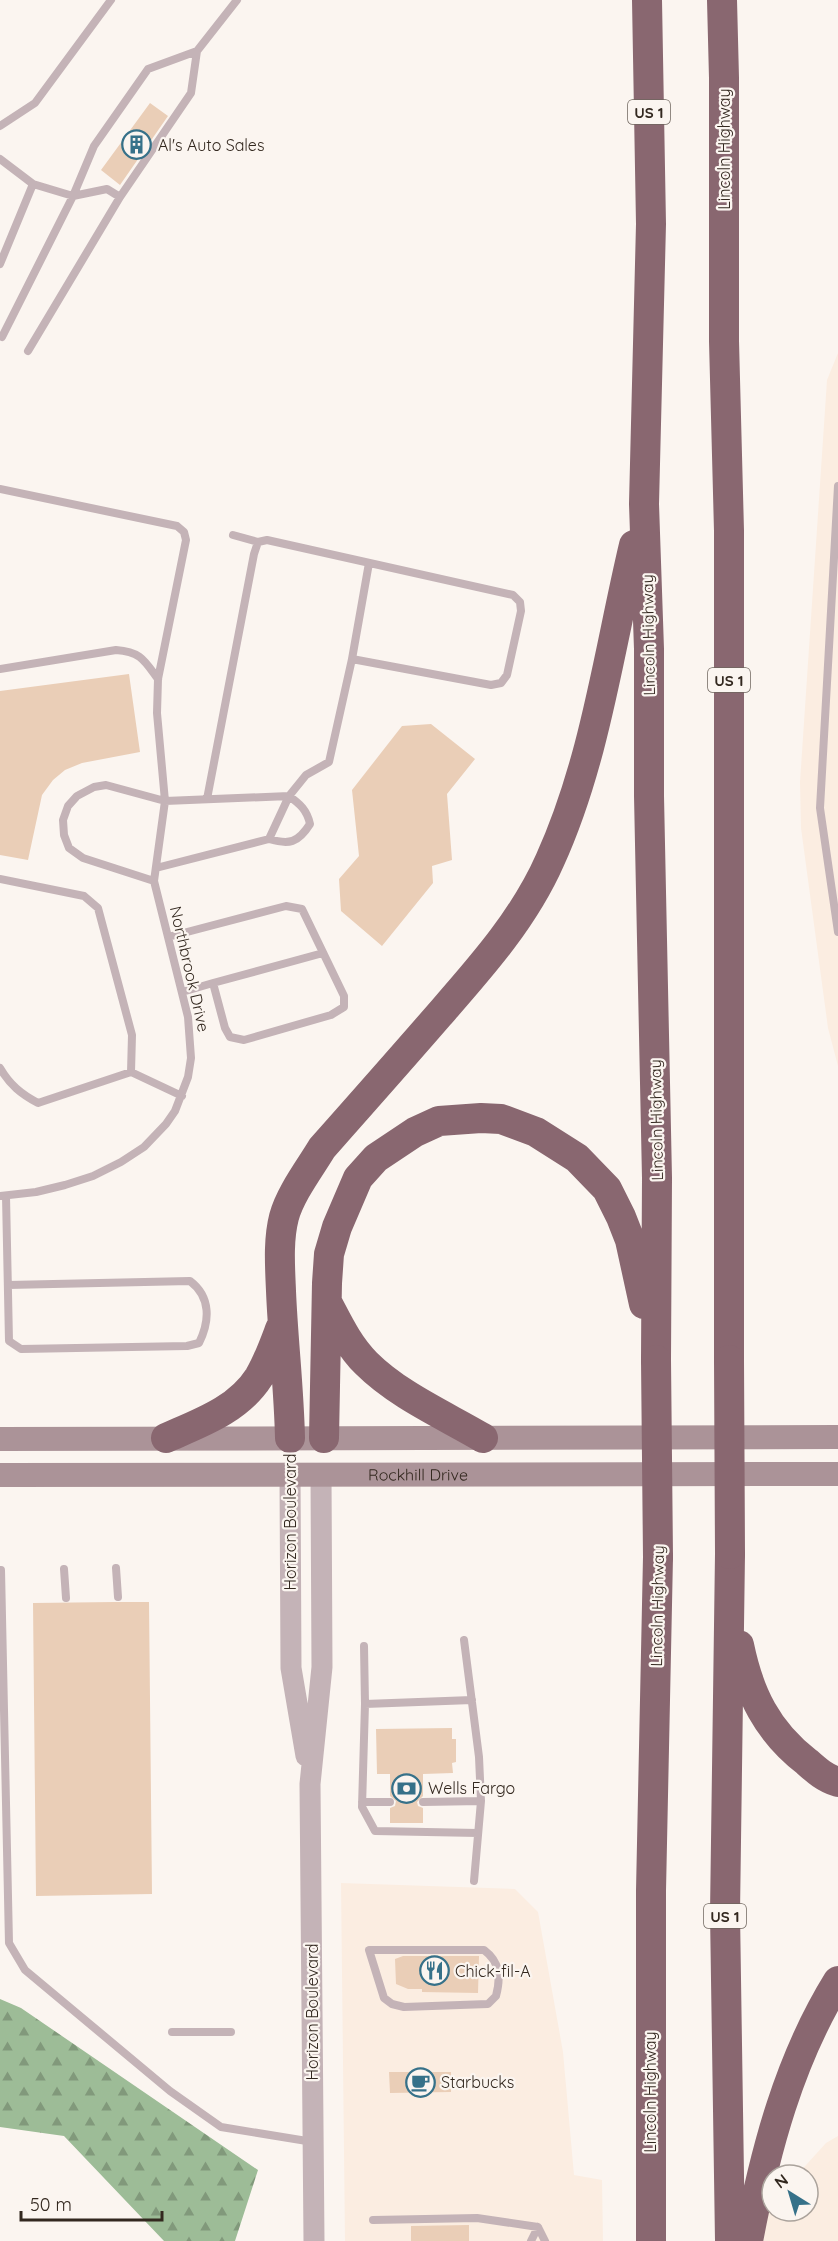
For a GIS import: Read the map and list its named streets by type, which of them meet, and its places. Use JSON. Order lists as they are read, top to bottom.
{
  "streets": {
    "highway": ["US 1", "Lincoln Highway"],
    "main road": ["Rockhill Drive", "Horizon Boulevard"],
    "lane": ["Northbrook Drive"]
  },
  "crossings": [
    ["Rockhill Drive", "Horizon Boulevard"]
  ],
  "places": {
    "building": ["Al's Auto Sales"],
    "bank": ["Wells Fargo"],
    "restaurant": ["Chick-fil-A"],
    "cafe": ["Starbucks"]
  },
  "scale_bar": "50 m",
  "north": "top left"
}
